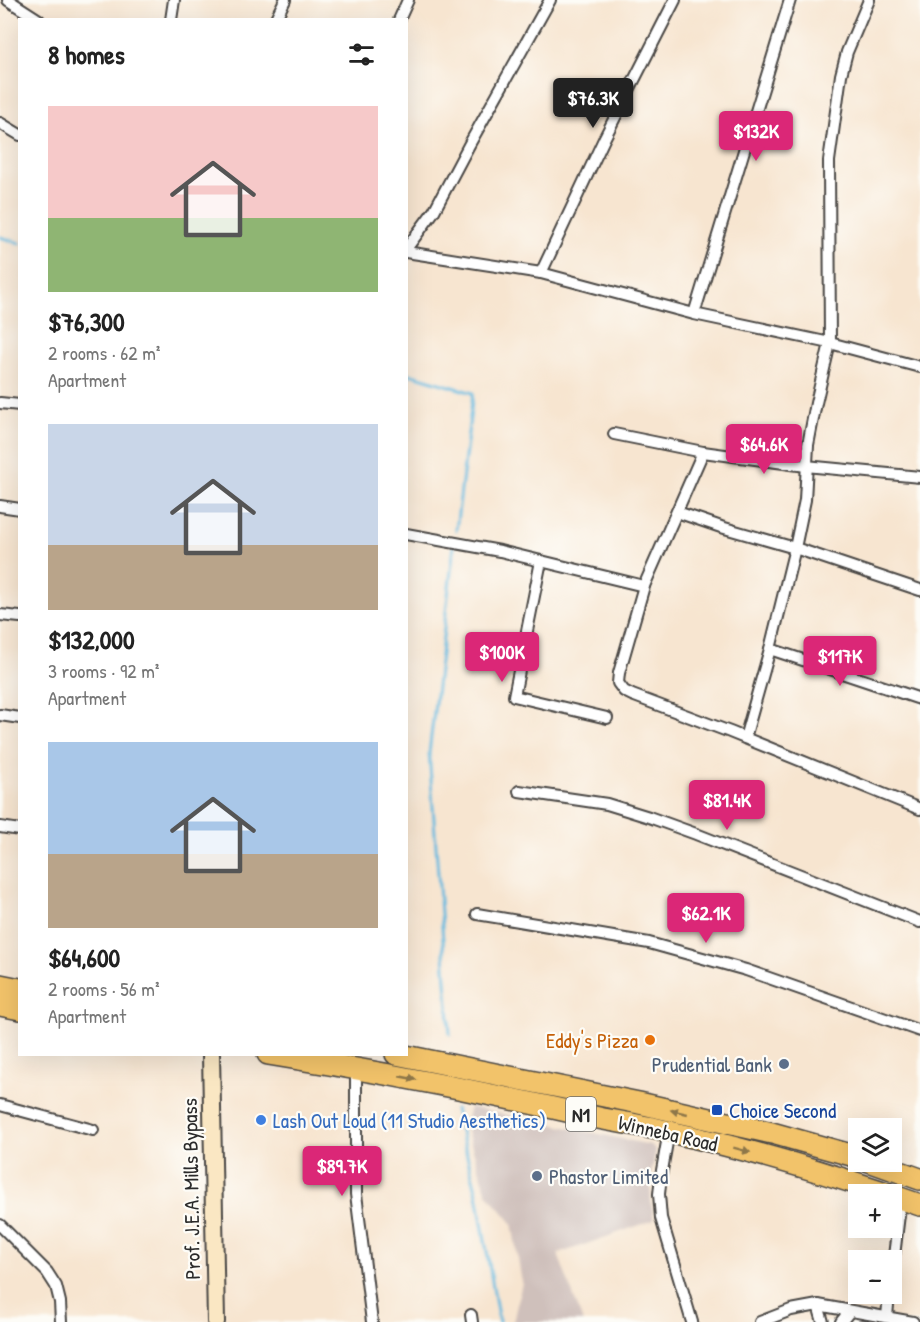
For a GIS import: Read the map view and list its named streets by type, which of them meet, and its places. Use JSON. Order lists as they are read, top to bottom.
{
  "streets": {
    "highway": ["N1", "Winneba Road"],
    "street": ["Prof. J.E.A. Mills Bypass"]
  },
  "places": {
    "other": [
      "Eddy's Pizza",
      "Prudential Bank",
      "Lash Out Loud (11 Studio Aesthetics)",
      "Phastor Limited"
    ],
    "transit": ["Choice Second"]
  },
  "page": {
    "heading": "8 homes",
    "price": [
      "$76.3K",
      "$132K",
      "$64.6K",
      "$100K",
      "$117K",
      "$81.4K",
      "$62.1K",
      "$89.7K"
    ],
    "list": [
      {
        "name": "$76,300",
        "note": "2 rooms · 62 m² · Apartment"
      },
      {
        "name": "$132,000",
        "note": "3 rooms · 92 m² · Apartment"
      },
      {
        "name": "$64,600",
        "note": "2 rooms · 56 m² · Apartment"
      }
    ],
    "map_buttons": ["+", "−"]
  }
}
